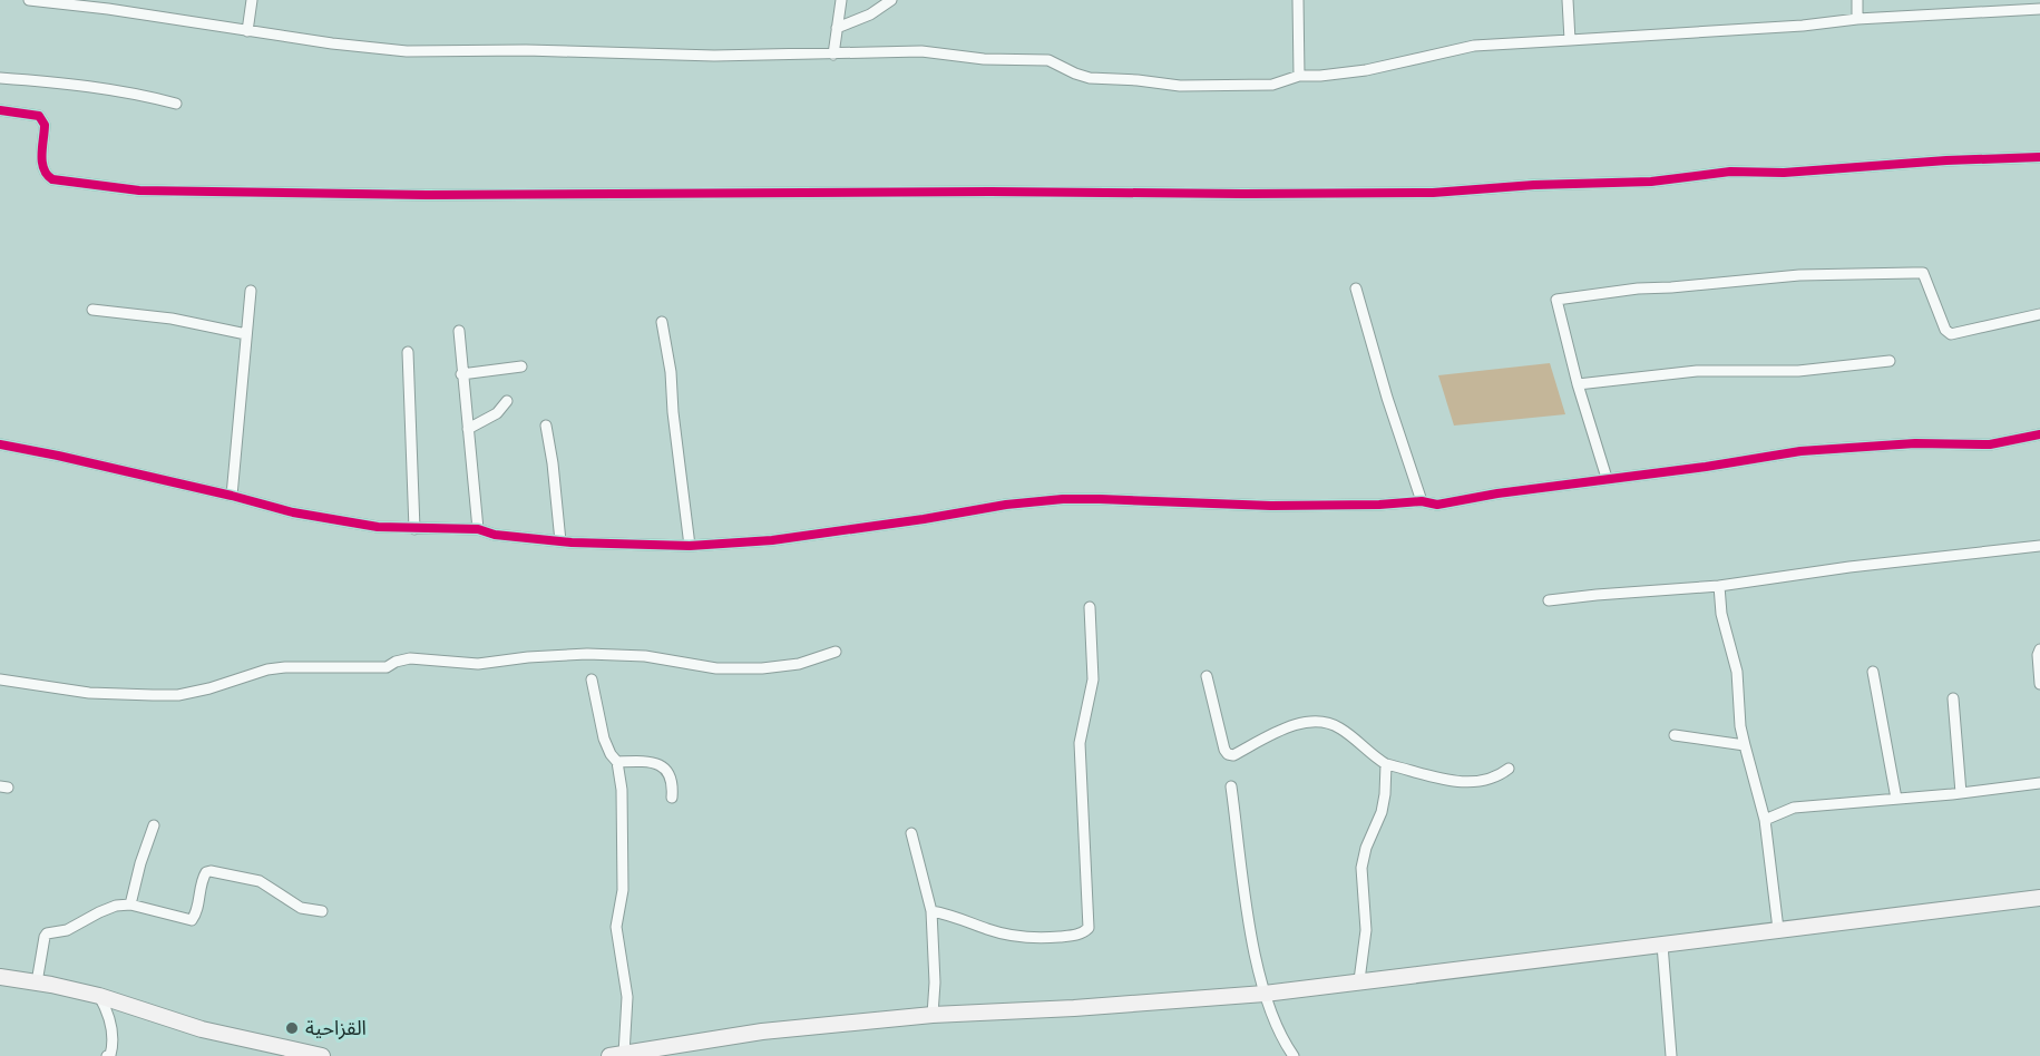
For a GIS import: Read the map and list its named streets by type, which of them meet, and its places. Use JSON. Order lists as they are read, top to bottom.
{
  "places": ["القزاحية"]
}
